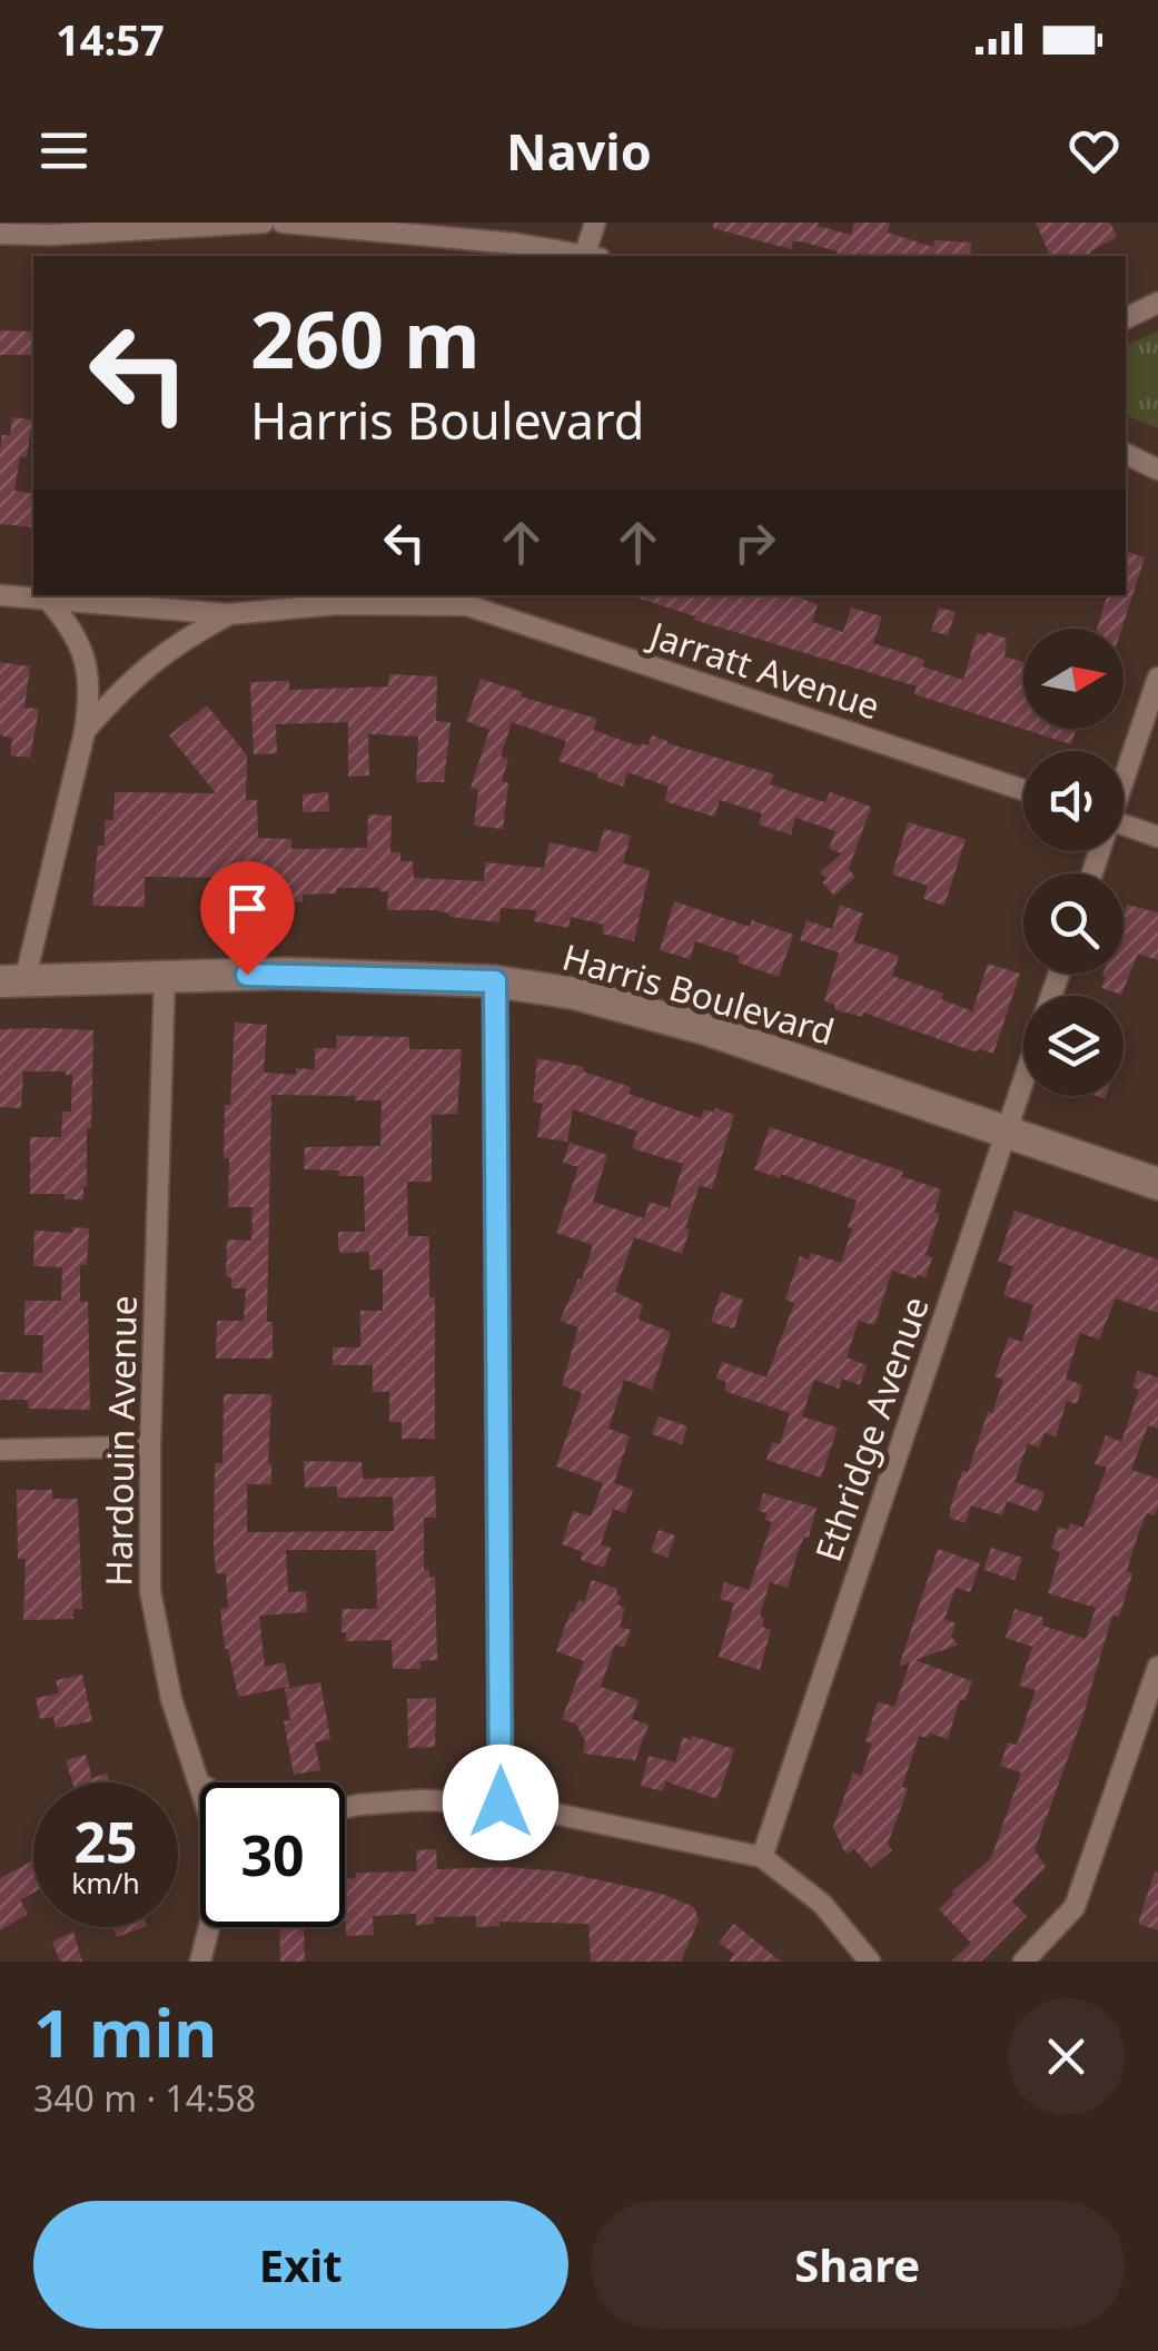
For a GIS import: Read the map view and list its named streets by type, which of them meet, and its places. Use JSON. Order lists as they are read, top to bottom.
{
  "streets": {
    "street": [
      "Jarratt Avenue",
      "Harris Boulevard",
      "Ethridge Avenue",
      "Hardouin Avenue"
    ]
  },
  "crossings": [
    ["Harris Boulevard", "Ethridge Avenue"],
    ["Harris Boulevard", "Hardouin Avenue"]
  ],
  "north": "right",
  "page": {
    "status": "14:57",
    "header": "Navio",
    "turn": ["260 m", "Harris Boulevard"],
    "speed": "25 km/h",
    "limit": "30",
    "heading": ["1 min", "340 m · 14:58"],
    "buttons": ["Exit", "Share"]
  }
}
